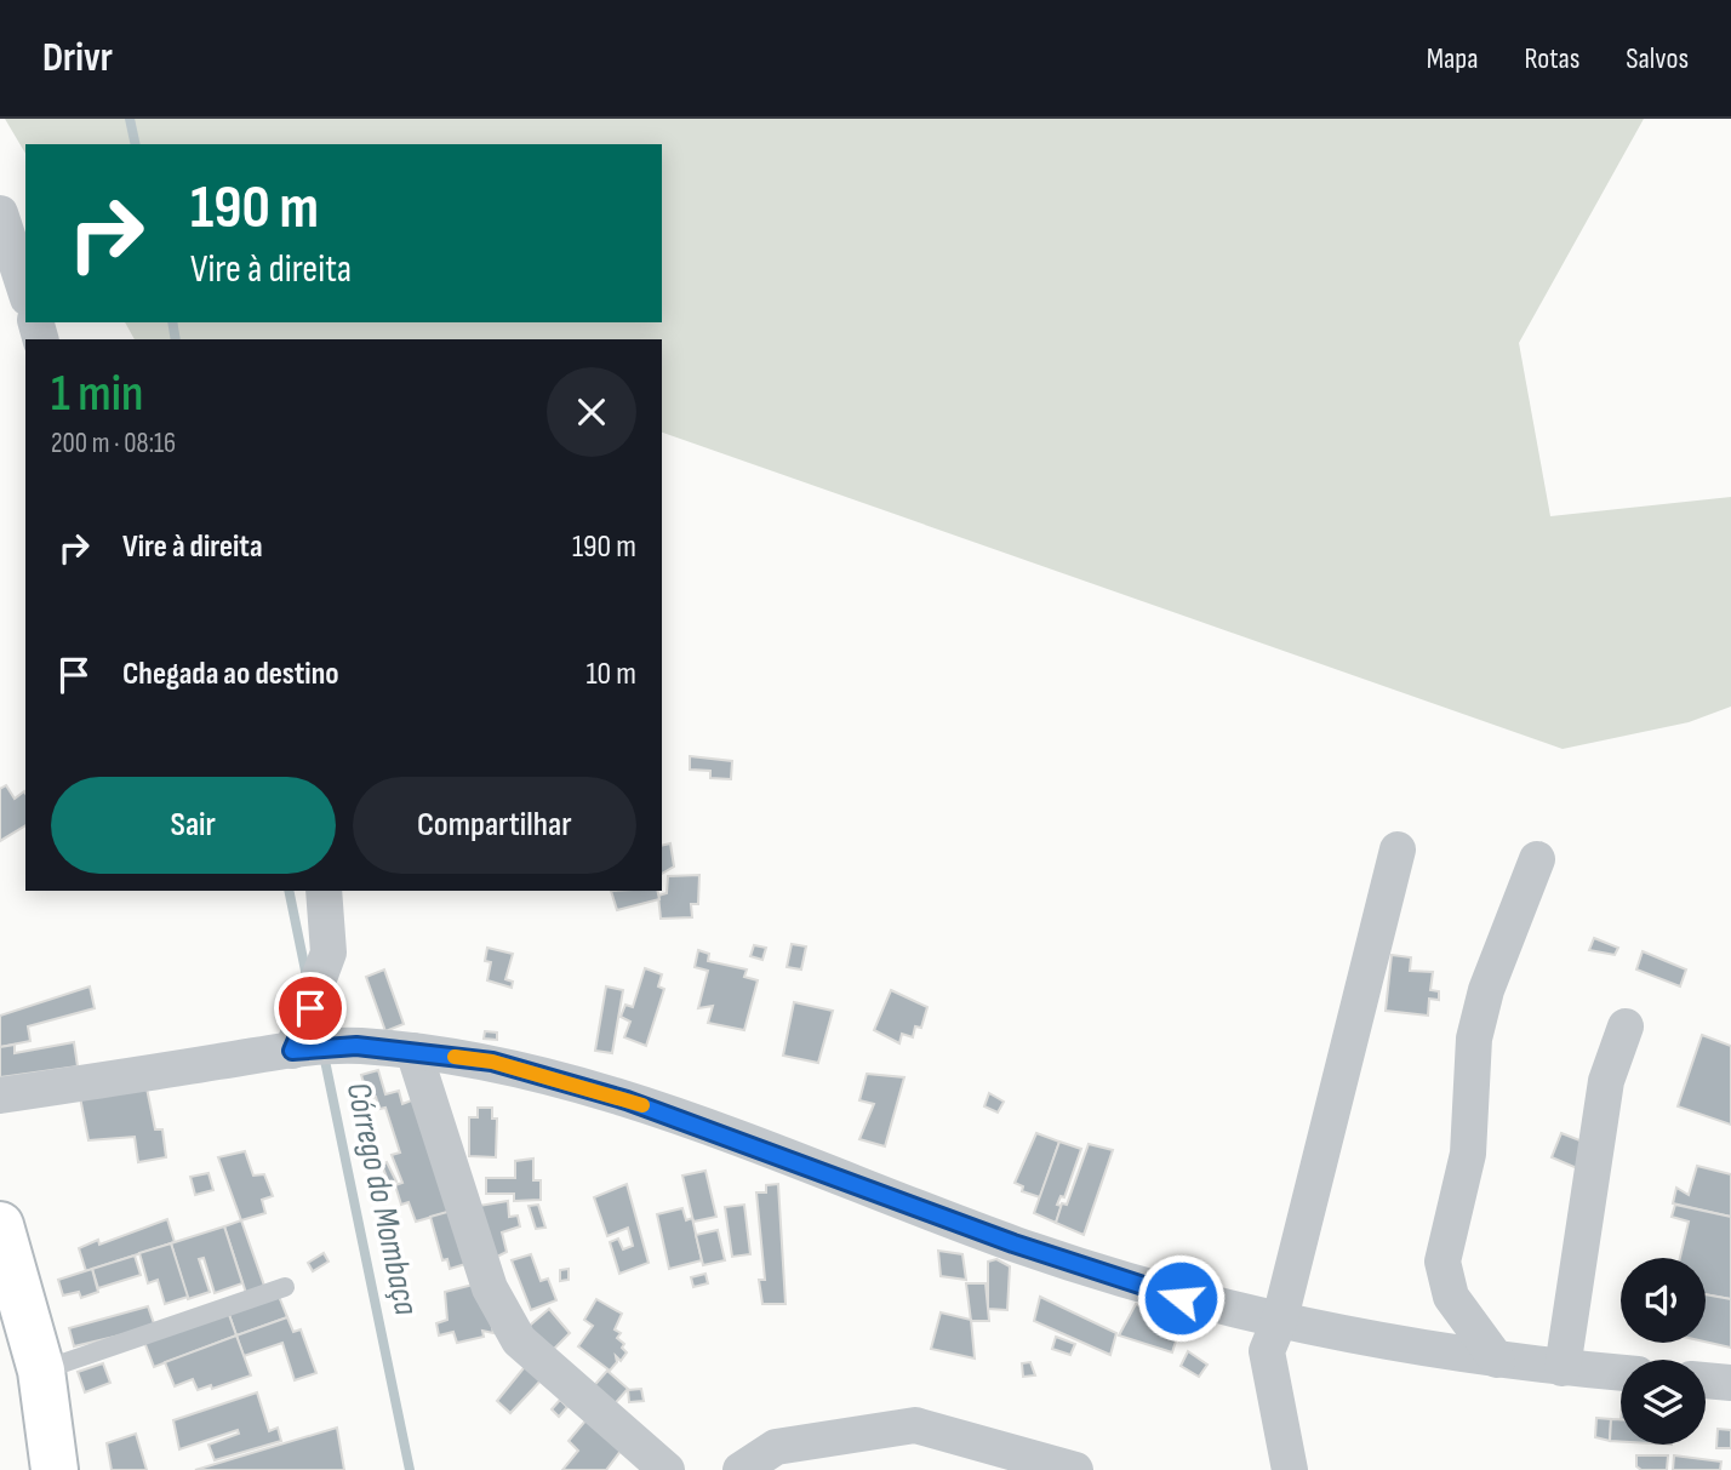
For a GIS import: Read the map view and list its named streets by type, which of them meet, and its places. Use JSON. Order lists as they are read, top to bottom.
{
  "water": ["Córrego do Mombaça"],
  "page": {
    "header": "Drivr",
    "nav": ["Mapa", "Rotas", "Salvos"],
    "turn": ["190 m", "Vire à direita"],
    "heading": ["1 min", "200 m · 08:16"],
    "list": [
      {
        "name": "Vire à direita",
        "value": "190 m"
      },
      {
        "name": "Chegada ao destino",
        "value": "10 m"
      }
    ],
    "buttons": ["Sair", "Compartilhar"]
  }
}
